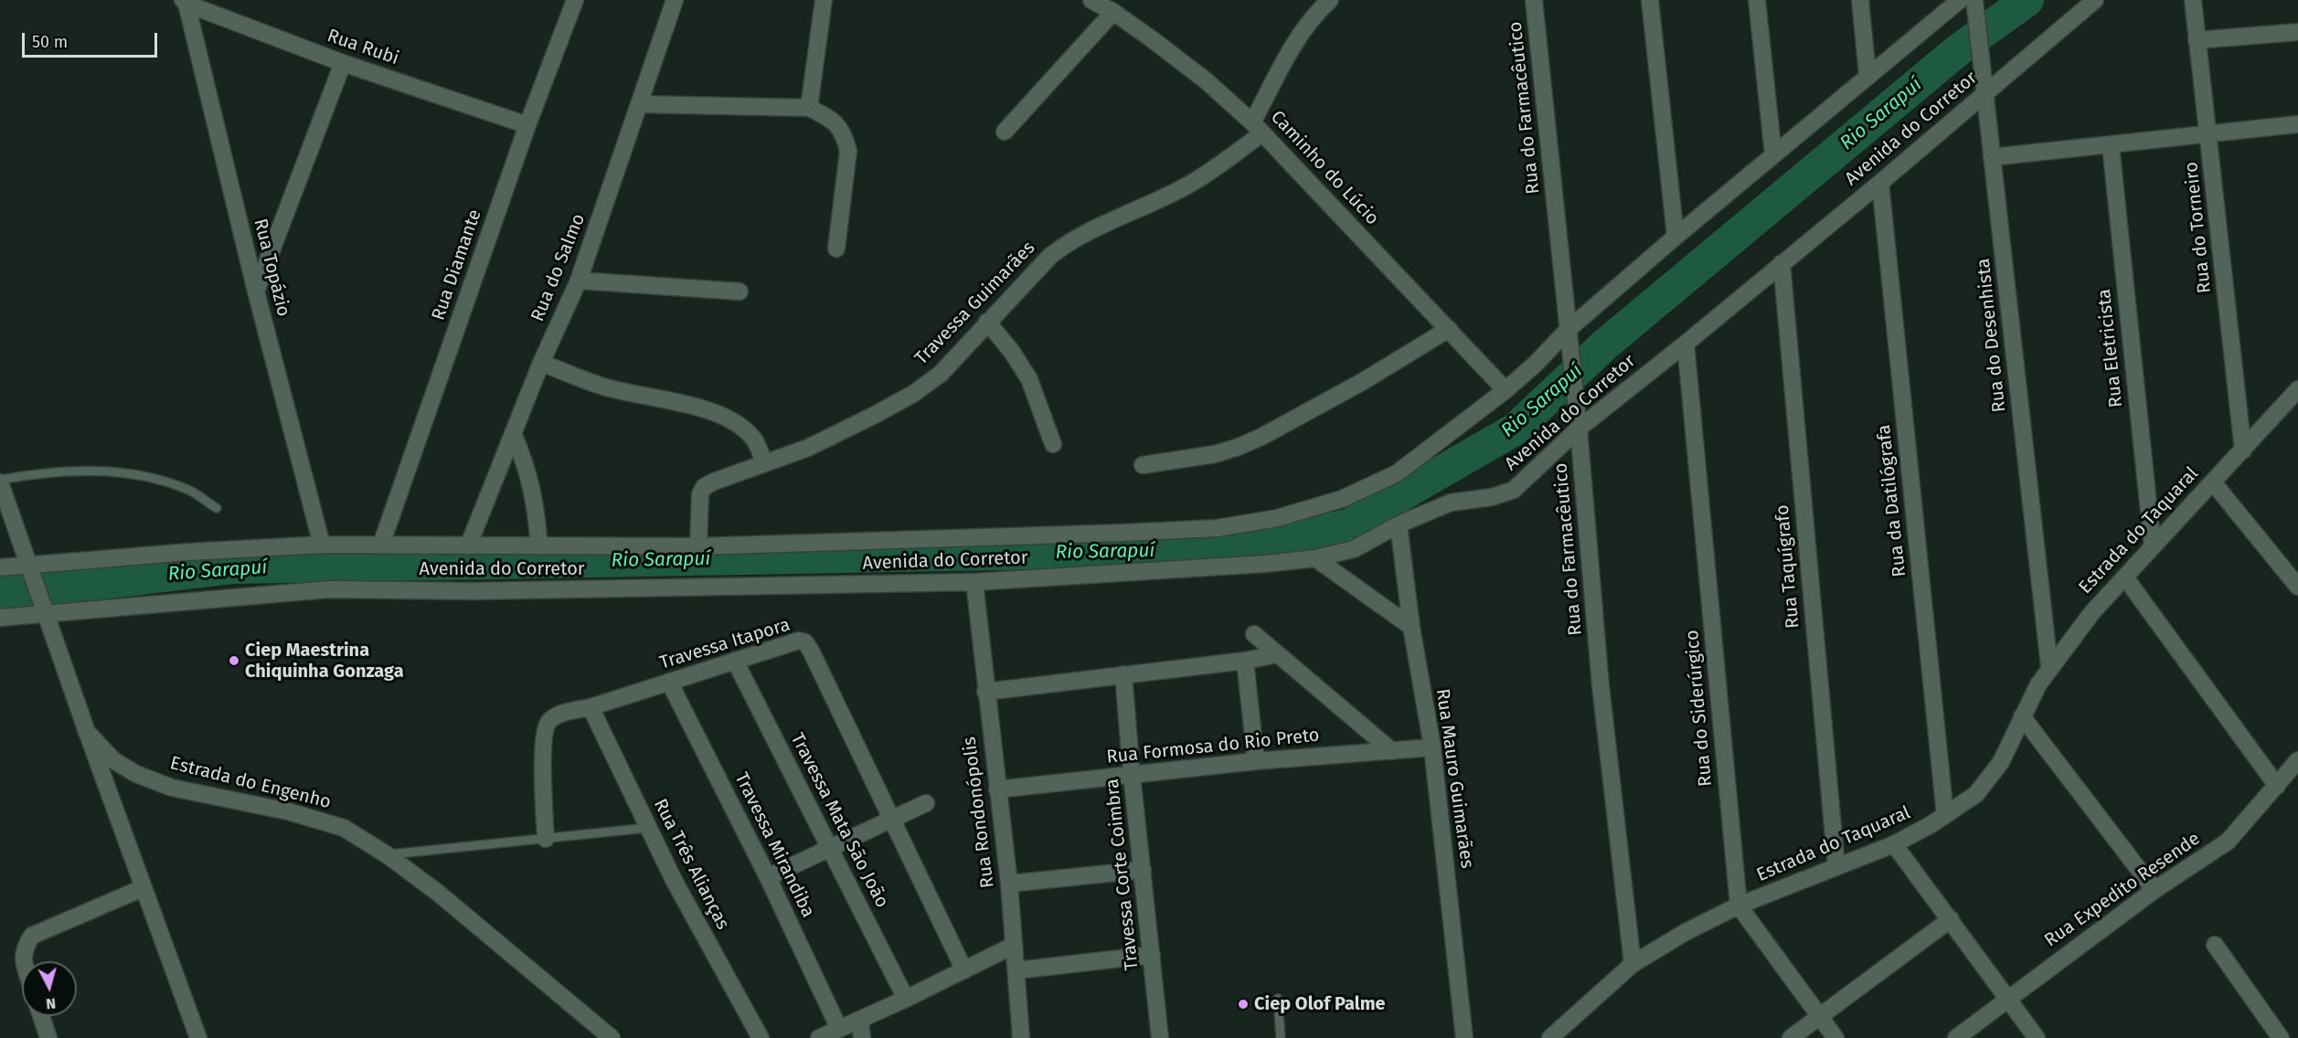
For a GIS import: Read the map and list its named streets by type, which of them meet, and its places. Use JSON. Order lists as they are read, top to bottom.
{
  "streets": {
    "street": [
      "Rua Rubi",
      "Rua do Farmacêutico",
      "Avenida do Corretor",
      "Caminho do Lúcio",
      "Rua do Torneiro",
      "Rua Diamante",
      "Rua Topázio",
      "Rua do Salmo",
      "Travessa Guimarães",
      "Rua do Desenhista",
      "Rua Eletricista",
      "Rua da Datilógrafa",
      "Estrada do Taquaral",
      "Rua Taquígrafo",
      "Travessa Itapora",
      "Rua do Siderúrgico",
      "Rua Formosa do Rio Preto",
      "Rua Mauro Guimarães",
      "Estrada do Engenho",
      "Rua Rondonópolis",
      "Travessa Mata São João",
      "Travessa Mirandiba",
      "Rua Três Alianças",
      "Travessa Corte Coimbra",
      "Rua Expedito Resende"
    ]
  },
  "crossings": [
    ["Rua Rubi", "Rua Diamante"],
    ["Rua Rubi", "Rua Topázio"],
    ["Rua do Farmacêutico", "Avenida do Corretor"],
    ["Rua do Farmacêutico", "Estrada do Taquaral"],
    ["Avenida do Corretor", "Caminho do Lúcio"],
    ["Avenida do Corretor", "Rua Diamante"],
    ["Avenida do Corretor", "Rua Topázio"],
    ["Avenida do Corretor", "Rua do Salmo"],
    ["Avenida do Corretor", "Travessa Guimarães"],
    ["Avenida do Corretor", "Rua do Desenhista"],
    ["Avenida do Corretor", "Rua da Datilógrafa"],
    ["Avenida do Corretor", "Rua Taquígrafo"],
    ["Avenida do Corretor", "Rua do Siderúrgico"],
    ["Avenida do Corretor", "Rua Mauro Guimarães"],
    ["Avenida do Corretor", "Estrada do Engenho"],
    ["Avenida do Corretor", "Rua Rondonópolis"],
    ["Caminho do Lúcio", "Travessa Guimarães"],
    ["Rua do Torneiro", "Estrada do Taquaral"],
    ["Rua do Desenhista", "Estrada do Taquaral"],
    ["Rua Eletricista", "Estrada do Taquaral"],
    ["Rua da Datilógrafa", "Estrada do Taquaral"],
    ["Estrada do Taquaral", "Rua Taquígrafo"],
    ["Estrada do Taquaral", "Rua do Siderúrgico"],
    ["Travessa Itapora", "Travessa Mata São João"],
    ["Travessa Itapora", "Travessa Mirandiba"],
    ["Travessa Itapora", "Rua Três Alianças"],
    ["Rua Formosa do Rio Preto", "Rua Mauro Guimarães"],
    ["Rua Formosa do Rio Preto", "Rua Rondonópolis"],
    ["Rua Formosa do Rio Preto", "Travessa Corte Coimbra"]
  ],
  "water": ["Rio Sarapuí"],
  "places": ["Ciep Maestrina Chiquinha Gonzaga", "Ciep Olof Palme"],
  "scale_bar": "50 m",
  "north": "bottom"
}
